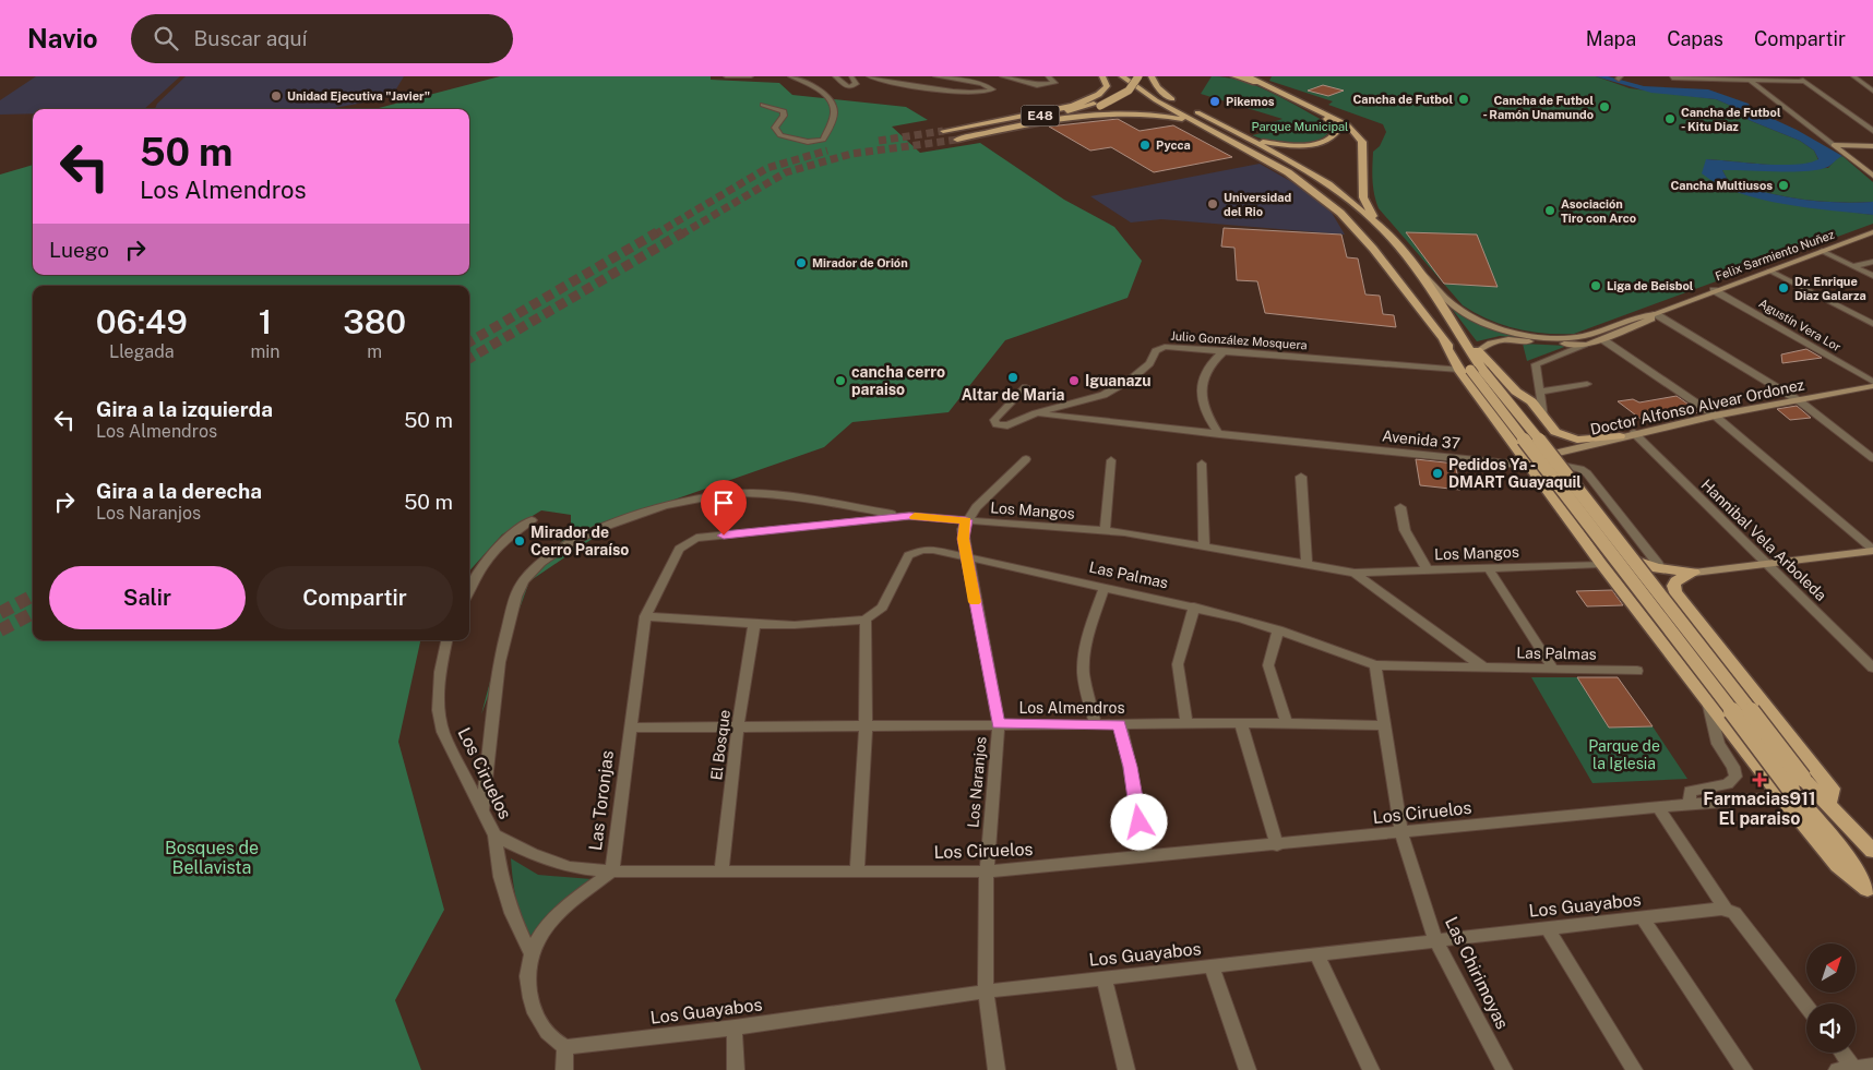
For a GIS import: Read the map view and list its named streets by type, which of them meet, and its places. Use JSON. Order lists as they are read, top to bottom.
{
  "streets": {
    "main road": ["E48"],
    "street": [
      "Felix Sarmiento Nuñez",
      "Agustín Vera Lor",
      "Julio González Mosquera",
      "Doctor Alfonso Alvear Ordonez",
      "Avenida 37",
      "Los Mangos",
      "Hannibal Vela Arboleda",
      "Las Palmas",
      "Los Almendros",
      "El Bosque",
      "Los Ciruelos",
      "Los Naranjos",
      "Las Toronjas",
      "Los Guayabos",
      "Las Chirimoyas"
    ]
  },
  "crossings": [
    ["Felix Sarmiento Nuñez", "Agustín Vera Lor"],
    ["Julio González Mosquera", "Avenida 37"],
    ["Doctor Alfonso Alvear Ordonez", "Avenida 37"],
    ["Doctor Alfonso Alvear Ordonez", "Hannibal Vela Arboleda"],
    ["Los Mangos", "Las Palmas"],
    ["Los Mangos", "Los Naranjos"],
    ["Los Mangos", "Las Toronjas"],
    ["Las Palmas", "Los Naranjos"],
    ["Las Palmas", "Las Chirimoyas"],
    ["Los Almendros", "El Bosque"],
    ["Los Almendros", "Los Naranjos"],
    ["Los Almendros", "Las Toronjas"],
    ["Los Almendros", "Las Chirimoyas"],
    ["El Bosque", "Los Ciruelos"],
    ["Los Ciruelos", "Los Naranjos"],
    ["Los Ciruelos", "Las Toronjas"],
    ["Los Ciruelos", "Las Chirimoyas"],
    ["Los Naranjos", "Los Guayabos"],
    ["Las Toronjas", "Los Guayabos"],
    ["Los Guayabos", "Las Chirimoyas"]
  ],
  "parks": ["Parque Municipal", "Parque de la Iglesia", "Bosques de Bellavista"],
  "places": {
    "other": [
      "Unidad Ejecutiva \"Javier\"",
      "Cancha de Futbol",
      "Pikemos",
      "Cancha de Futbol - Ramón Unamundo",
      "Cancha de Futbol - Kitu Diaz",
      "Pycca",
      "Cancha Multiusos",
      "Universidad del Rio",
      "Asociación Tiro con Arco",
      "Mirador de Orión",
      "Liga de Beisbol",
      "Dr. Enrique Diaz Galarza",
      "Altar de Maria",
      "cancha cerro paraiso",
      "Iguanazu",
      "Pedidos Ya - DMART Guayaquil",
      "Mirador de Cerro Paraíso"
    ],
    "health": ["Farmacias911 El paraiso"]
  },
  "north": "top right",
  "page": {
    "header": "Navio",
    "search": "Buscar aquí",
    "nav": ["Mapa", "Capas", "Compartir"],
    "turn": ["50 m", "Los Almendros"],
    "then": "Luego",
    "eta": [
      "06:49",
      "Llegada",
      "1",
      "min",
      "380",
      "m"
    ],
    "list": [
      {
        "name": "Gira a la izquierda",
        "note": "Los Almendros",
        "value": "50 m"
      },
      {
        "name": "Gira a la derecha",
        "note": "Los Naranjos",
        "value": "50 m"
      }
    ],
    "buttons": ["Salir", "Compartir"]
  }
}
